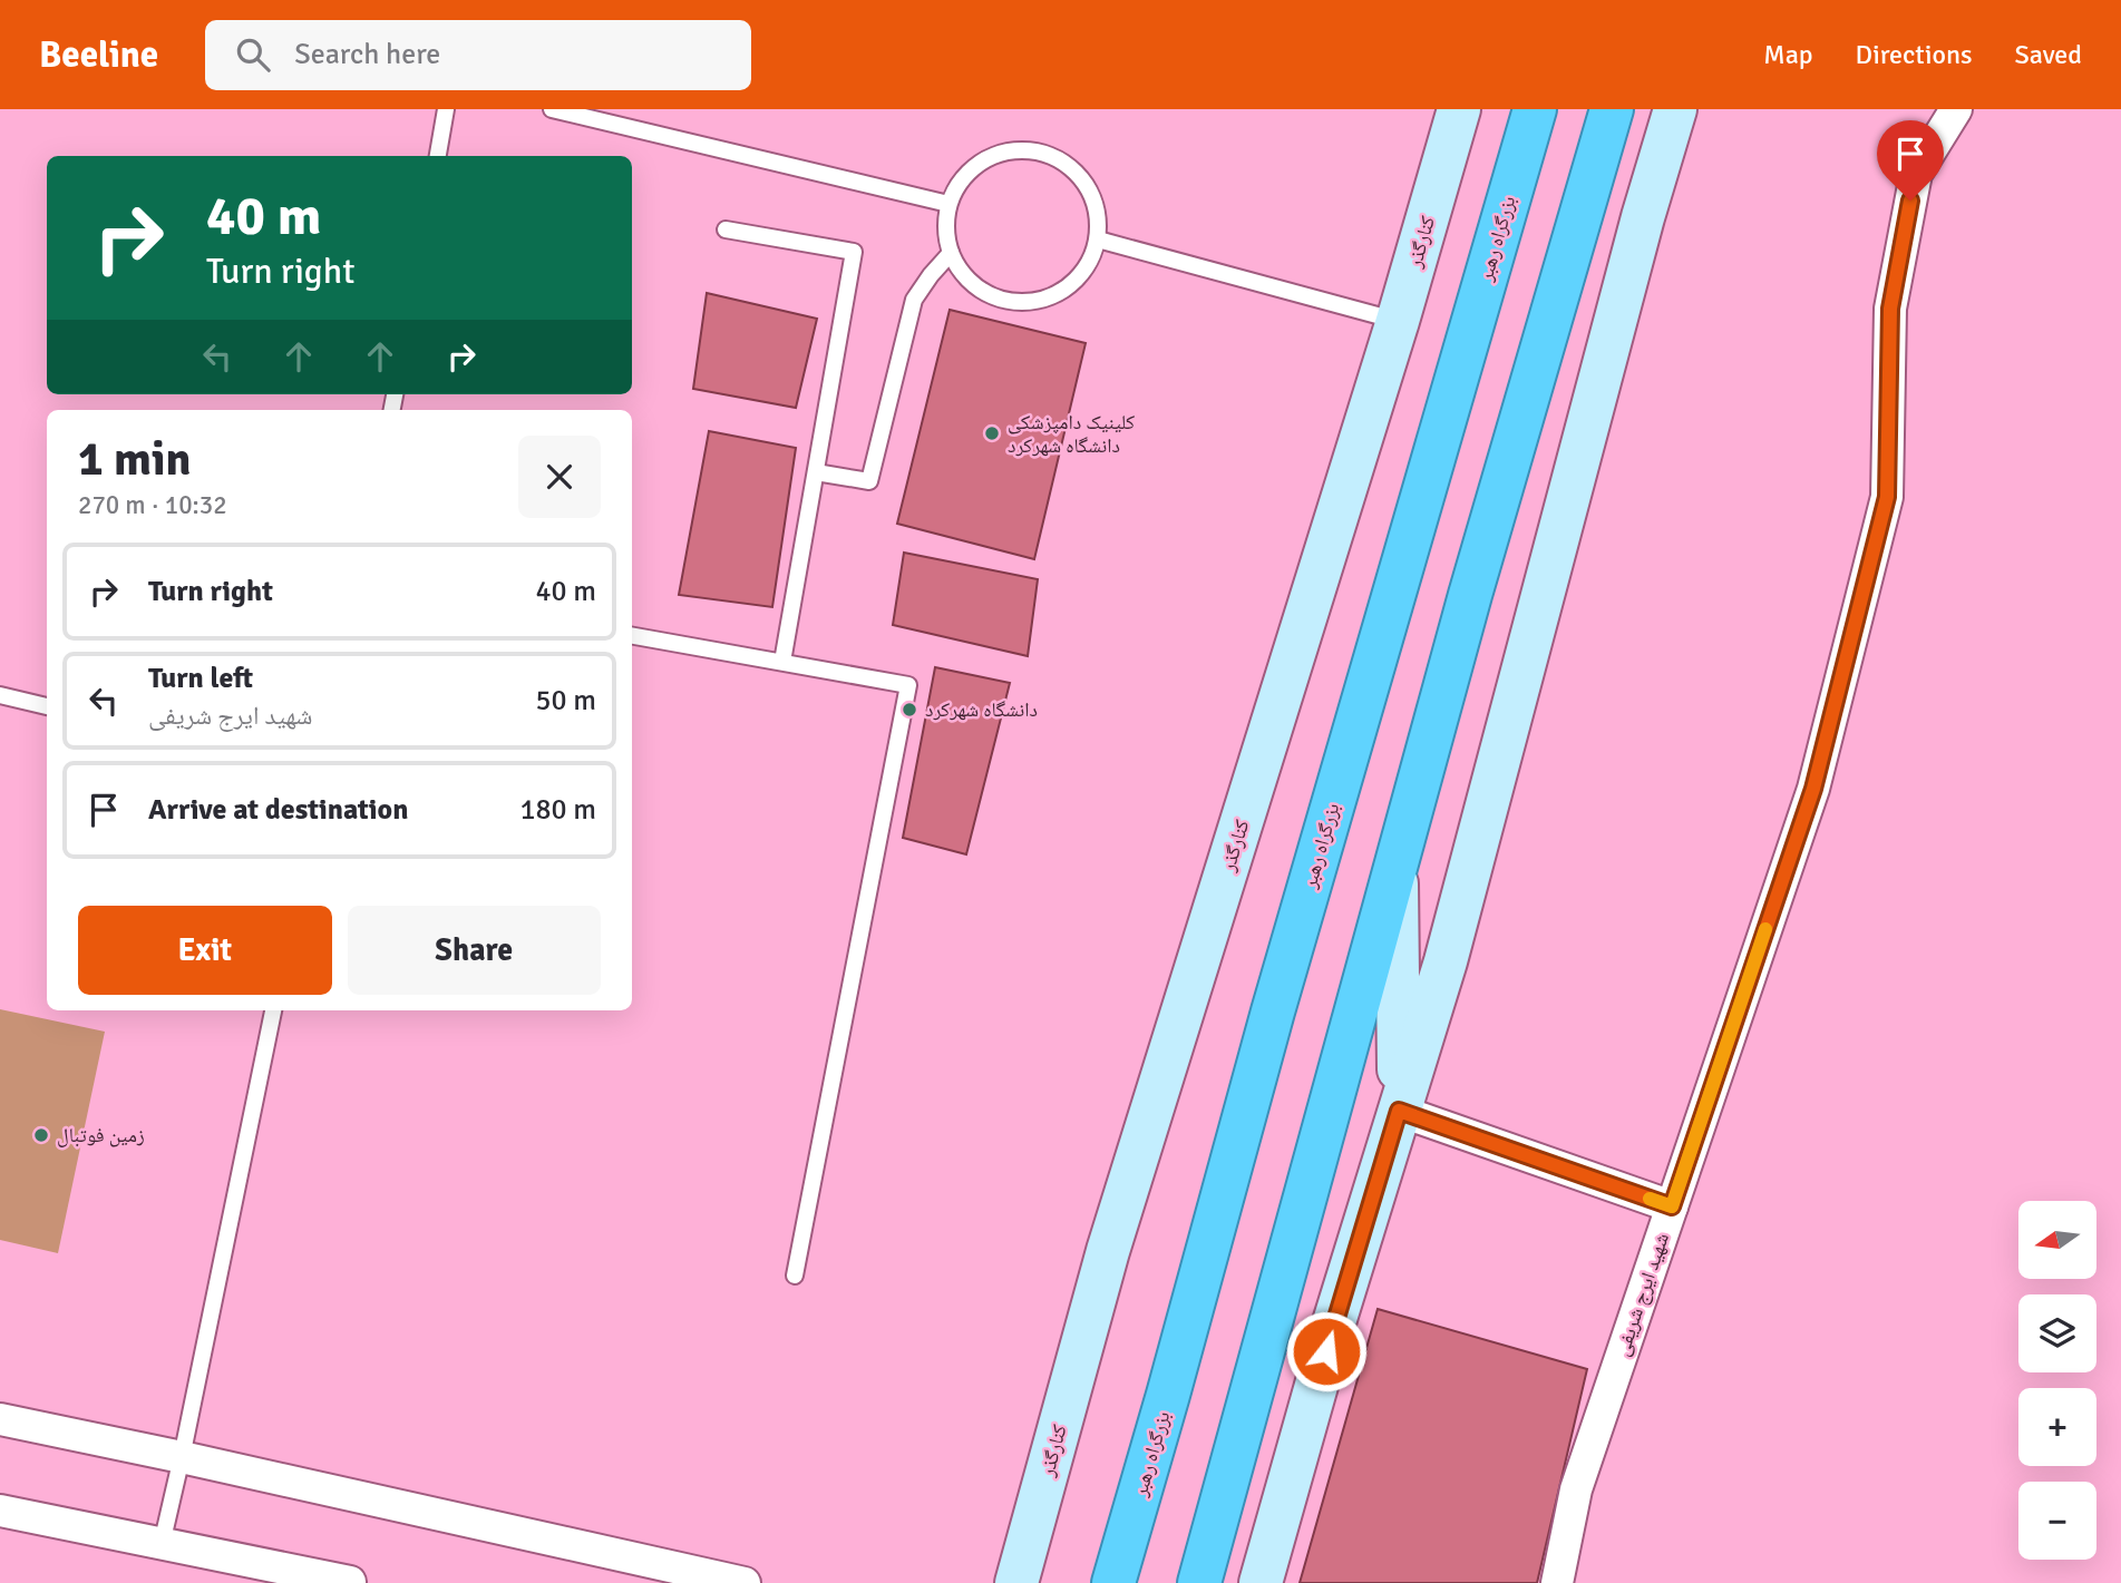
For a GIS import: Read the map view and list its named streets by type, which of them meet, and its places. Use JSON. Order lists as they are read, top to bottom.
{
  "streets": {
    "highway": ["بزرگراه رهبر"],
    "main road": ["کنارگذر"],
    "street": ["شهید ایرج شریفی"]
  },
  "places": ["کلینیک دامپزشکی دانشگاه شهرکرد", "دانشگاه شهرکرد", "زمین فوتبال"],
  "north": "left",
  "page": {
    "header": "Beeline",
    "search": "Search here",
    "nav": ["Map", "Directions", "Saved"],
    "turn": ["40 m", "Turn right"],
    "heading": ["1 min", "270 m · 10:32"],
    "list": [
      {
        "name": "Turn right",
        "value": "40 m"
      },
      {
        "name": "Turn left",
        "note": "شهید ایرج شریفی",
        "value": "50 m"
      },
      {
        "name": "Arrive at destination",
        "value": "180 m"
      }
    ],
    "buttons": ["Exit", "Share"],
    "map_buttons": ["+", "−"]
  }
}
